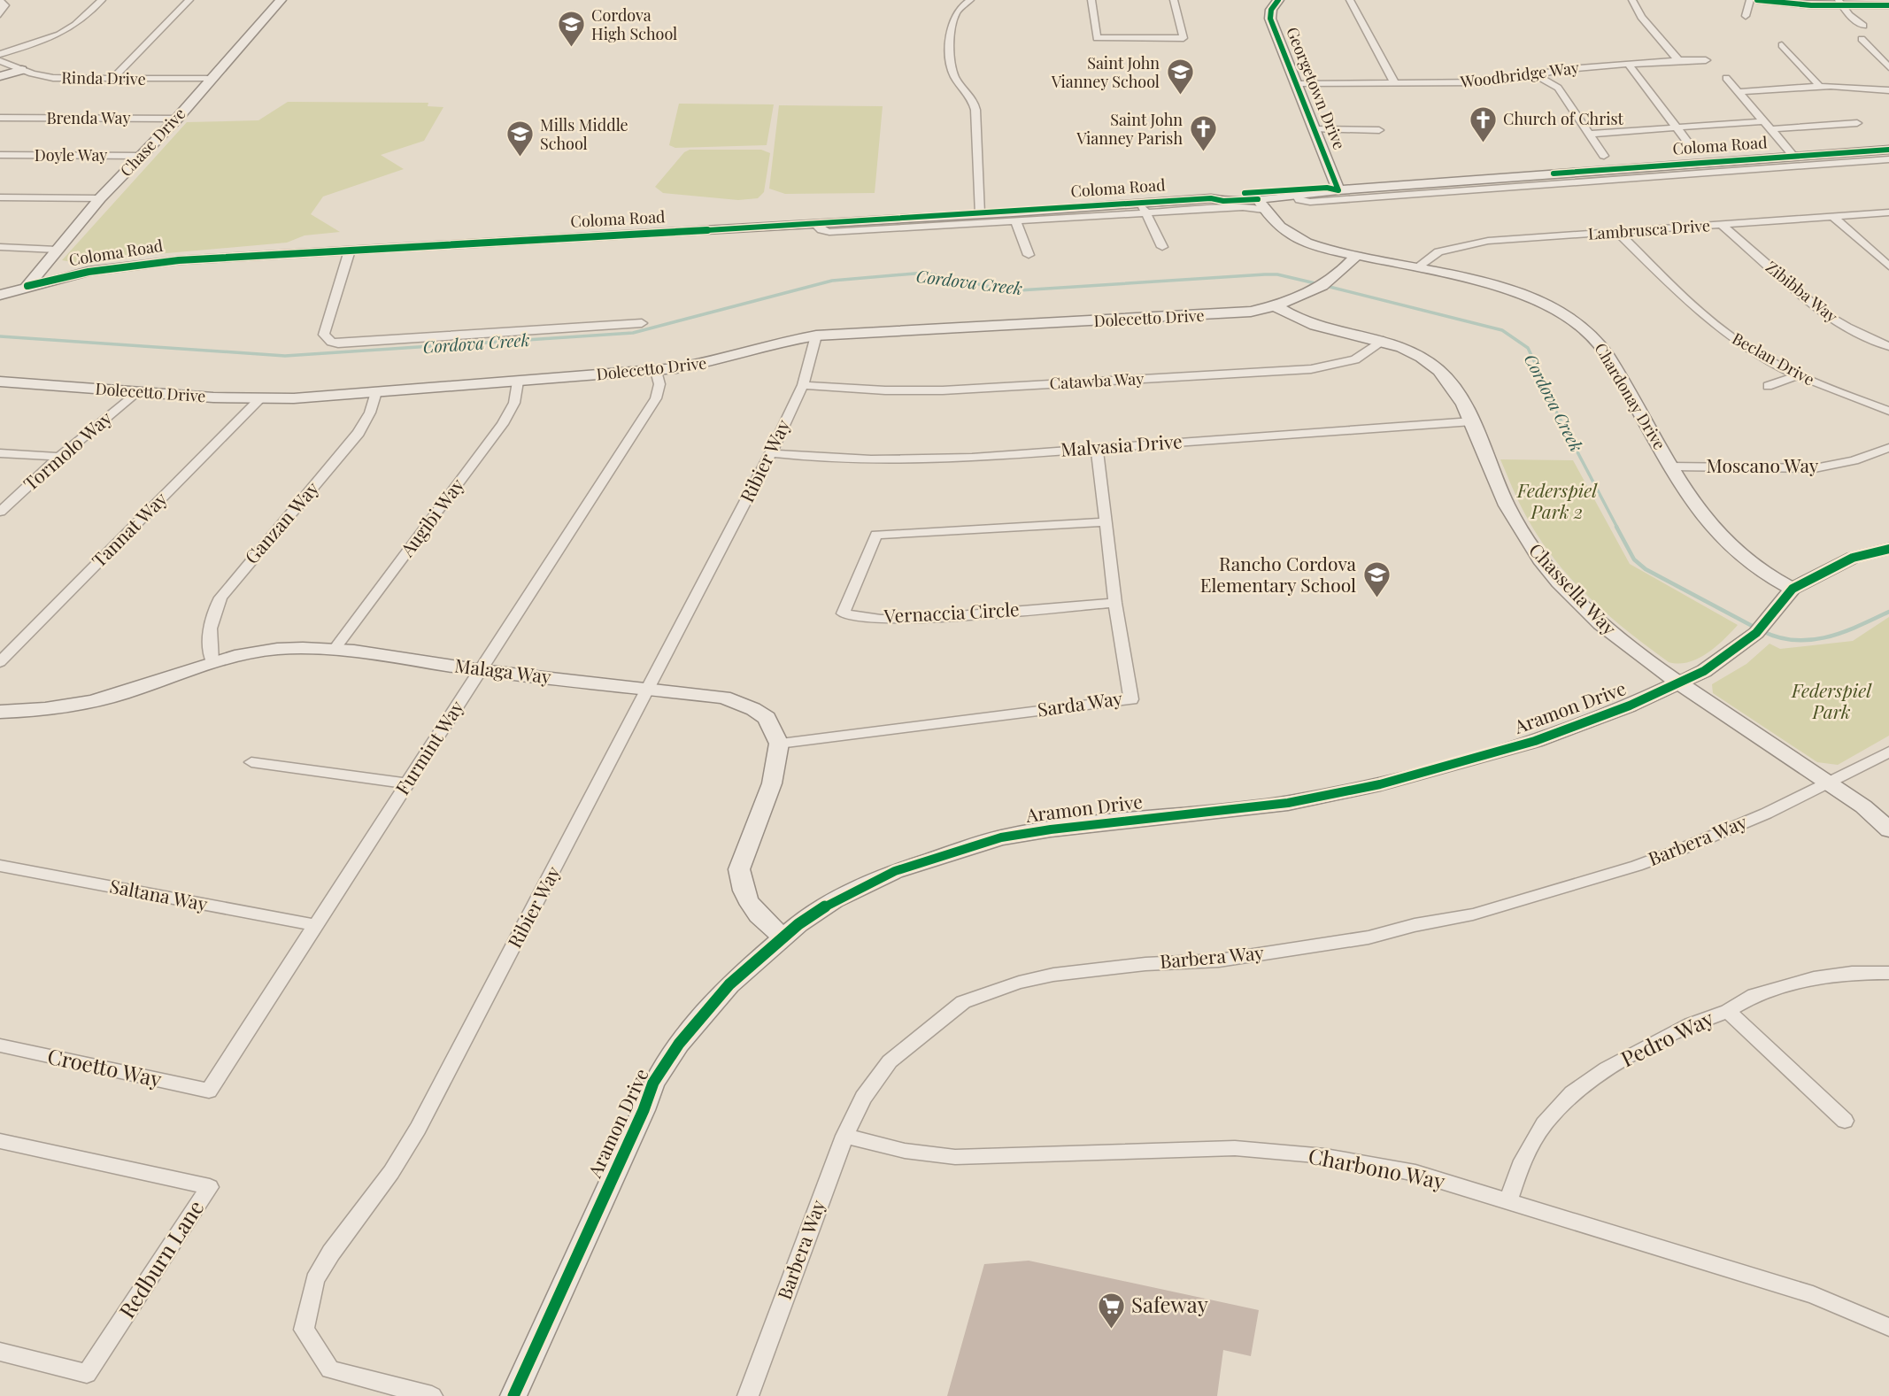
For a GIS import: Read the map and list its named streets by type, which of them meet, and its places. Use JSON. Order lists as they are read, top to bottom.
{
  "streets": {
    "street": [
      "Woodbridge Way",
      "Rinda Drive",
      "Georgetown Drive",
      "Brenda Way",
      "Chase Drive",
      "Coloma Road",
      "Doyle Way",
      "Lambrusca Drive",
      "Zibibba Way",
      "Dolecetto Drive",
      "Beclan Drive",
      "Catawba Way",
      "Chardonay Drive",
      "Malvasia Drive",
      "Tormolo Way",
      "Ribier Way",
      "Moscano Way",
      "Augibi Way",
      "Ganzan Way",
      "Tannat Way",
      "Chassella Way",
      "Vernaccia Circle",
      "Malaga Way",
      "Sarda Way",
      "Aramon Drive",
      "Furmint Way",
      "Barbera Way",
      "Saltana Way",
      "Pedro Way",
      "Croetto Way",
      "Charbono Way",
      "Redburn Lane"
    ]
  },
  "crossings": [
    ["Woodbridge Way", "Georgetown Drive"],
    ["Rinda Drive", "Chase Drive"],
    ["Georgetown Drive", "Coloma Road"],
    ["Brenda Way", "Chase Drive"],
    ["Chase Drive", "Coloma Road"],
    ["Chase Drive", "Doyle Way"],
    ["Coloma Road", "Chardonay Drive"],
    ["Lambrusca Drive", "Zibibba Way"],
    ["Lambrusca Drive", "Beclan Drive"],
    ["Lambrusca Drive", "Chardonay Drive"],
    ["Dolecetto Drive", "Chardonay Drive"],
    ["Dolecetto Drive", "Tormolo Way"],
    ["Dolecetto Drive", "Ribier Way"],
    ["Dolecetto Drive", "Augibi Way"],
    ["Dolecetto Drive", "Ganzan Way"],
    ["Dolecetto Drive", "Tannat Way"],
    ["Dolecetto Drive", "Chassella Way"],
    ["Dolecetto Drive", "Furmint Way"],
    ["Catawba Way", "Ribier Way"],
    ["Catawba Way", "Chassella Way"],
    ["Chardonay Drive", "Moscano Way"],
    ["Chardonay Drive", "Aramon Drive"],
    ["Malvasia Drive", "Ribier Way"],
    ["Malvasia Drive", "Chassella Way"],
    ["Malvasia Drive", "Sarda Way"],
    ["Ribier Way", "Malaga Way"],
    ["Augibi Way", "Malaga Way"],
    ["Ganzan Way", "Malaga Way"],
    ["Chassella Way", "Aramon Drive"],
    ["Chassella Way", "Barbera Way"],
    ["Vernaccia Circle", "Sarda Way"],
    ["Malaga Way", "Sarda Way"],
    ["Malaga Way", "Furmint Way"],
    ["Furmint Way", "Saltana Way"],
    ["Furmint Way", "Croetto Way"],
    ["Barbera Way", "Charbono Way"],
    ["Pedro Way", "Charbono Way"]
  ],
  "water": ["Cordova Creek"],
  "parks": ["Federspiel Park 2", "Federspiel Park"],
  "places": {
    "school or university": [
      "Cordova High School",
      "Saint John Vianney School",
      "Mills Middle School",
      "Rancho Cordova Elementary School"
    ],
    "church": ["Church of Christ", "Saint John Vianney Parish"],
    "supermarket": ["Safeway"]
  }
}
